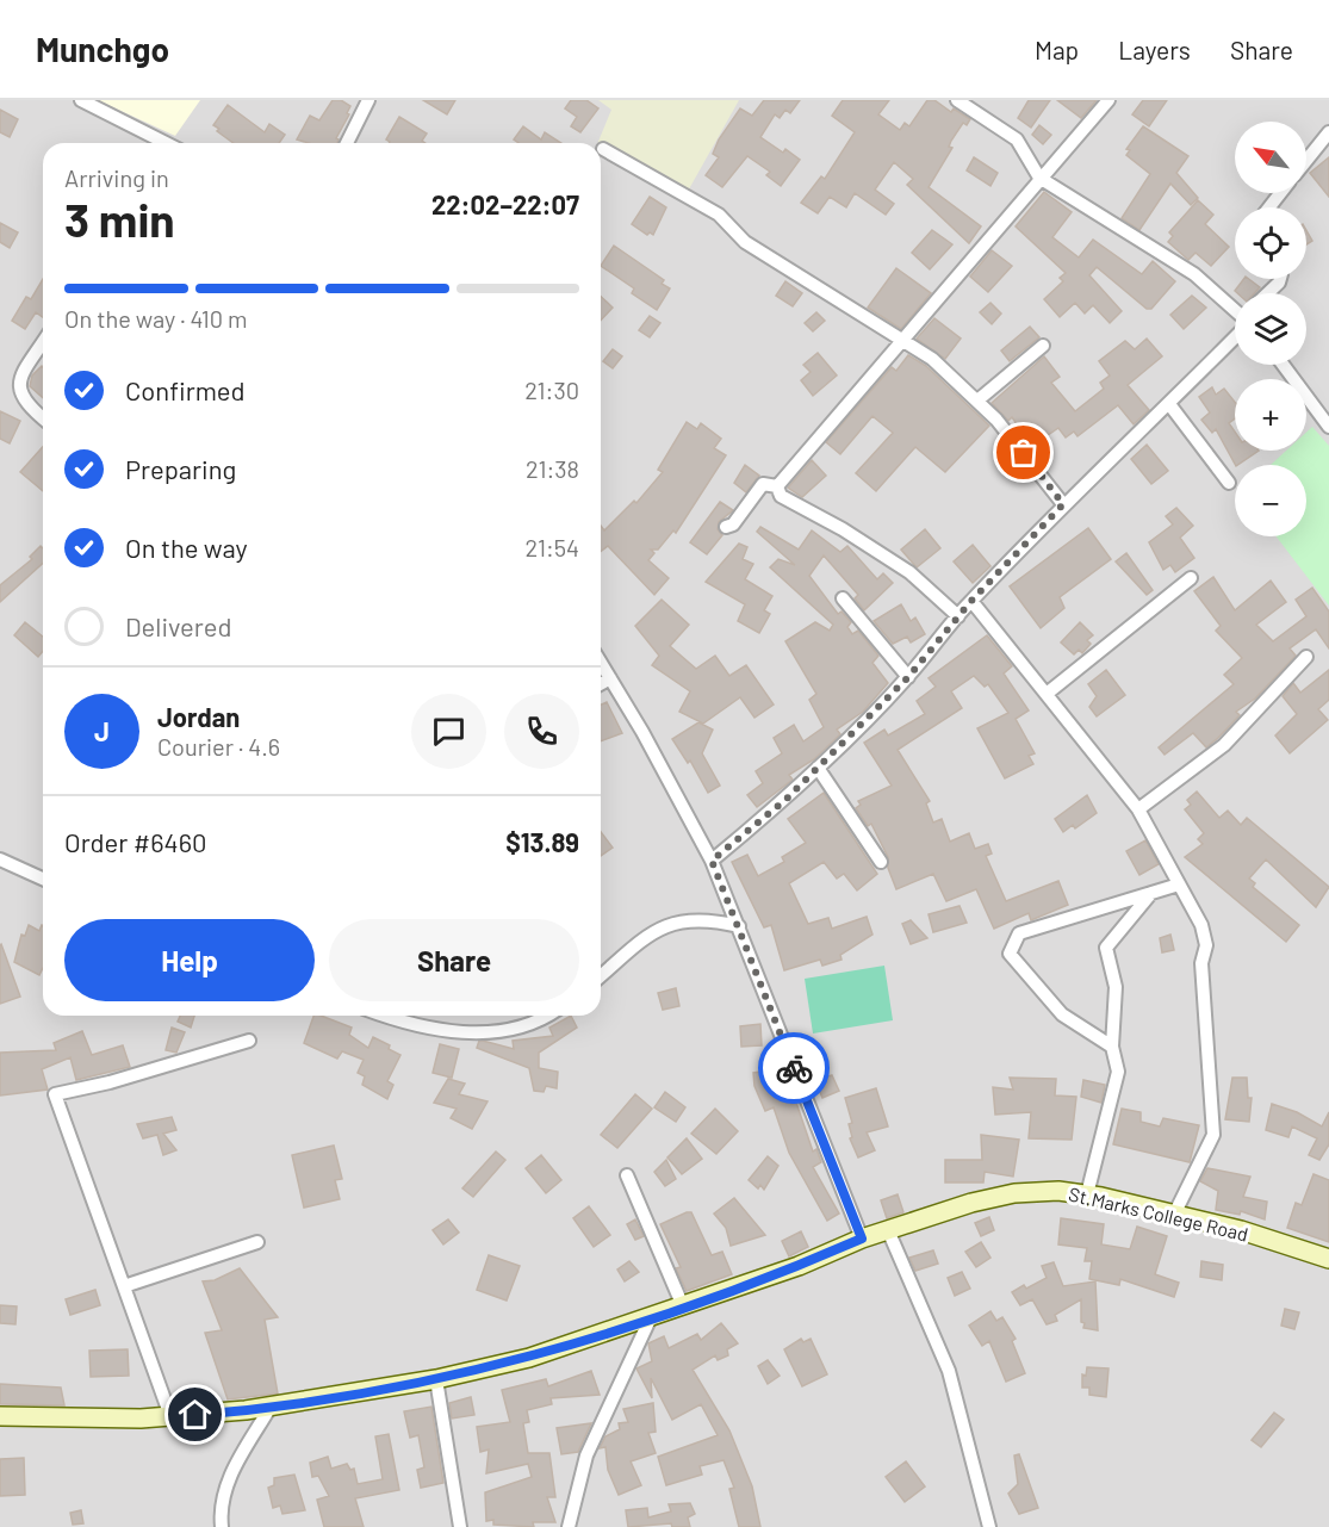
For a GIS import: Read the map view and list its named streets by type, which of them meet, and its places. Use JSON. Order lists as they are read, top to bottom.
{
  "streets": {
    "main road": ["St.Marks College Road"]
  },
  "north": "top left",
  "page": {
    "header": "Munchgo",
    "nav": ["Map", "Layers", "Share"],
    "map_buttons": ["+", "−"],
    "heading": ["3 min", "Arriving in", "22:02–22:07"],
    "panel": [
      "Jordan",
      "Courier · 4.6",
      "Order #6460",
      "$13.89"
    ],
    "bar": "On the way · 410 m",
    "list": [
      ["Confirmed", "21:30"],
      ["Preparing", "21:38"],
      ["On the way", "21:54"],
      "Delivered"
    ],
    "round": "J",
    "buttons": ["Help", "Share"]
  }
}
